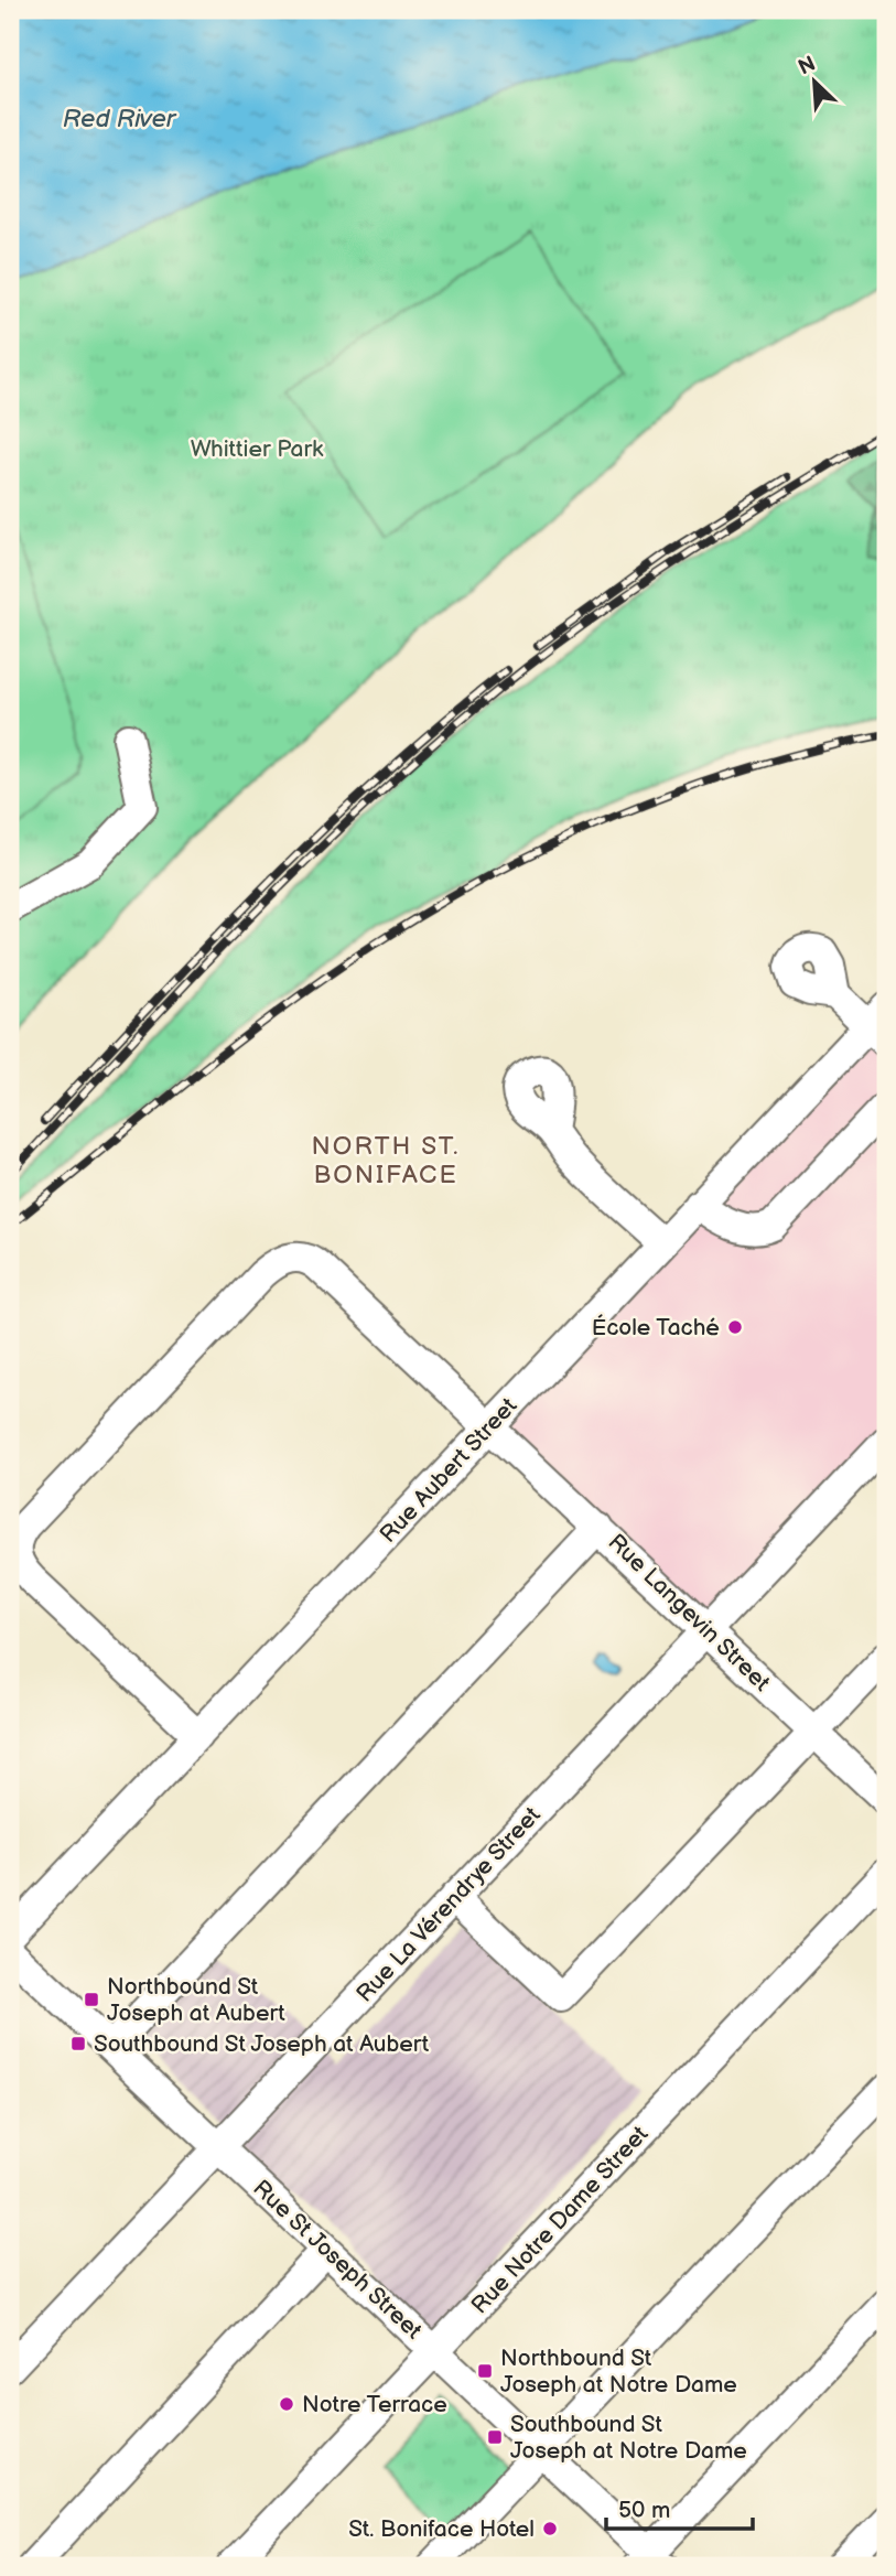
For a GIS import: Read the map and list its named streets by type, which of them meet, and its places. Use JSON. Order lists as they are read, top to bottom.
{
  "streets": {
    "street": [
      "Rue Aubert Street",
      "Rue Langevin Street",
      "Rue La Vérendrye Street",
      "Rue Notre Dame Street",
      "Rue St Joseph Street"
    ]
  },
  "crossings": [
    ["Rue Aubert Street", "Rue Langevin Street"],
    ["Rue Langevin Street", "Rue La Vérendrye Street"],
    ["Rue La Vérendrye Street", "Rue St Joseph Street"],
    ["Rue Notre Dame Street", "Rue St Joseph Street"]
  ],
  "districts": ["NORTH ST. BONIFACE"],
  "water": ["Red River"],
  "parks": ["Whittier Park"],
  "places": {
    "other": ["École Taché", "Notre Terrace", "St. Boniface Hotel"],
    "transit": [
      "Northbound St Joseph at Aubert",
      "Southbound St Joseph at Aubert",
      "Northbound St Joseph at Notre Dame",
      "Southbound St Joseph at Notre Dame"
    ]
  },
  "scale_bar": "50 m",
  "north": "top left"
}
